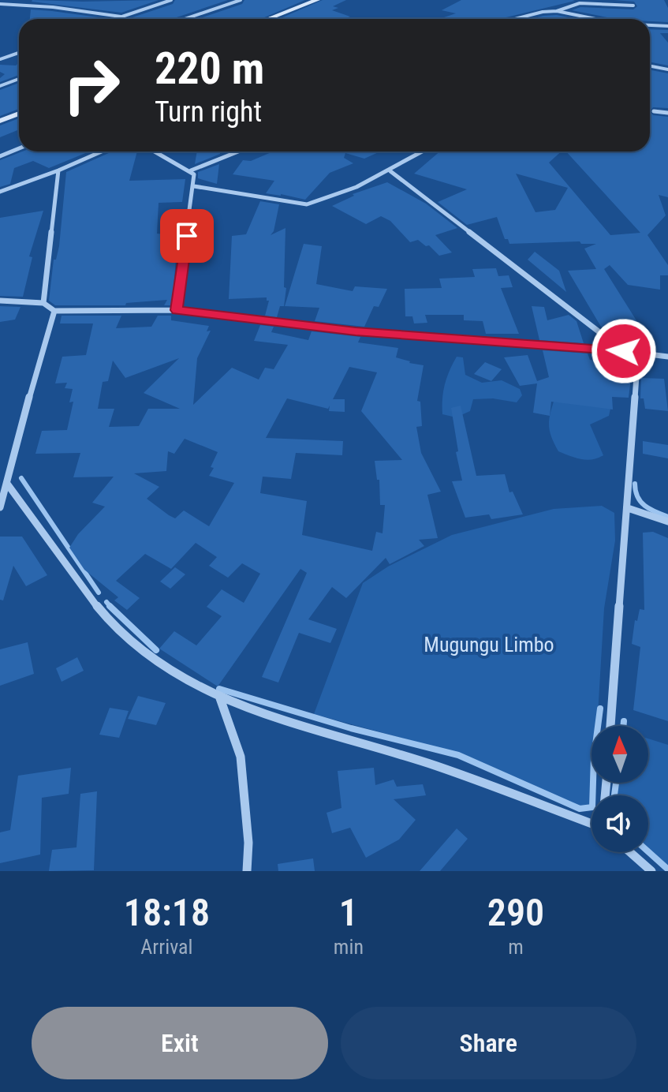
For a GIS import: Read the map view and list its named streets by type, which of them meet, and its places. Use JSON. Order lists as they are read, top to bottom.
{
  "parks": ["Mugungu Limbo"],
  "north": "top",
  "page": {
    "turn": ["220 m", "Turn right"],
    "eta": [
      "18:18",
      "Arrival",
      "1",
      "min",
      "290",
      "m"
    ],
    "buttons": ["Exit", "Share"]
  }
}
